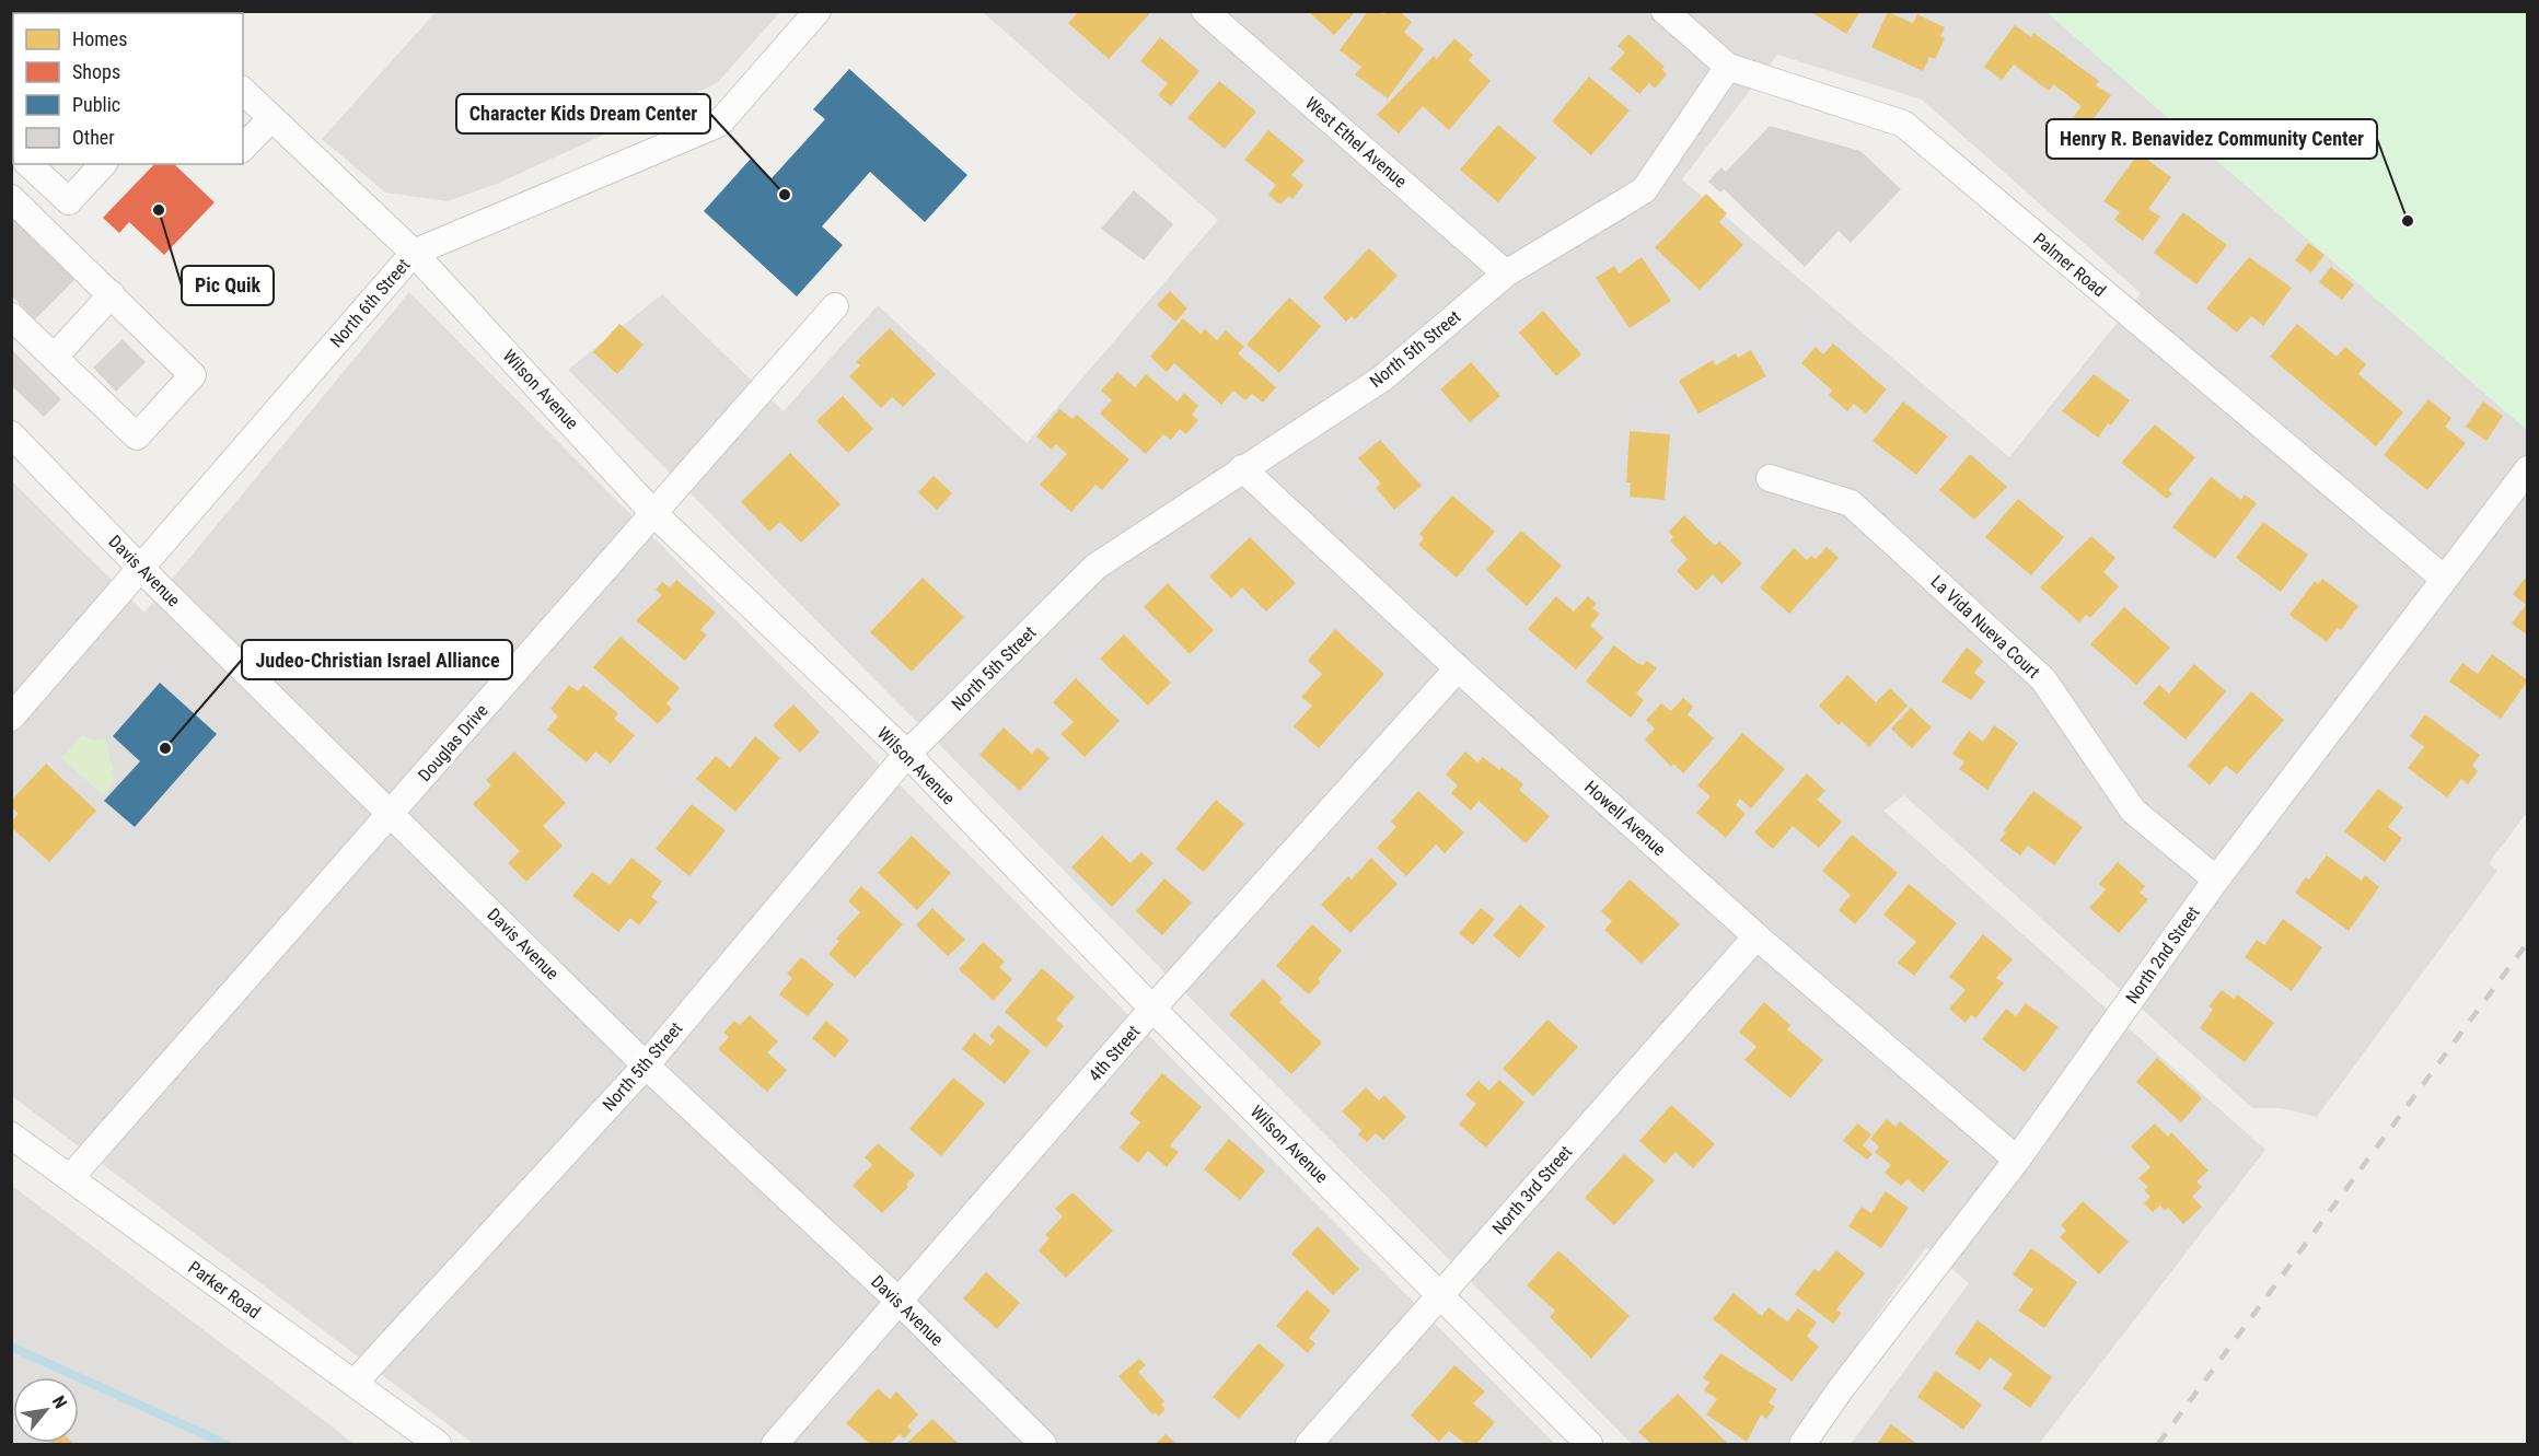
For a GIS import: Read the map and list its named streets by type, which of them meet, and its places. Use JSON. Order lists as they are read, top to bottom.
{
  "streets": {
    "street": [
      "West Ethel Avenue",
      "Palmer Road",
      "North 6th Street",
      "North 5th Street",
      "Wilson Avenue",
      "Davis Avenue",
      "La Vida Nueva Court",
      "Douglas Drive",
      "Howell Avenue",
      "North 2nd Street",
      "4th Street",
      "North 3rd Street",
      "Parker Road"
    ]
  },
  "crossings": [
    ["West Ethel Avenue", "North 5th Street"],
    ["Palmer Road", "North 5th Street"],
    ["Palmer Road", "North 2nd Street"],
    ["North 6th Street", "Wilson Avenue"],
    ["North 6th Street", "Davis Avenue"],
    ["North 5th Street", "Wilson Avenue"],
    ["North 5th Street", "Davis Avenue"],
    ["North 5th Street", "Howell Avenue"],
    ["North 5th Street", "Parker Road"],
    ["Wilson Avenue", "Douglas Drive"],
    ["Wilson Avenue", "4th Street"],
    ["Wilson Avenue", "North 3rd Street"],
    ["Davis Avenue", "Douglas Drive"],
    ["Davis Avenue", "4th Street"],
    ["La Vida Nueva Court", "North 2nd Street"],
    ["Douglas Drive", "Parker Road"],
    ["Howell Avenue", "North 2nd Street"],
    ["Howell Avenue", "4th Street"],
    ["Howell Avenue", "North 3rd Street"]
  ],
  "places": [
    "Character Kids Dream Center",
    "Pic Quik",
    "Henry R. Benavidez Community Center",
    "Judeo-Christian Israel Alliance"
  ],
  "legend": [
    "Homes",
    "Shops",
    "Public",
    "Other"
  ],
  "north": "top right"
}
